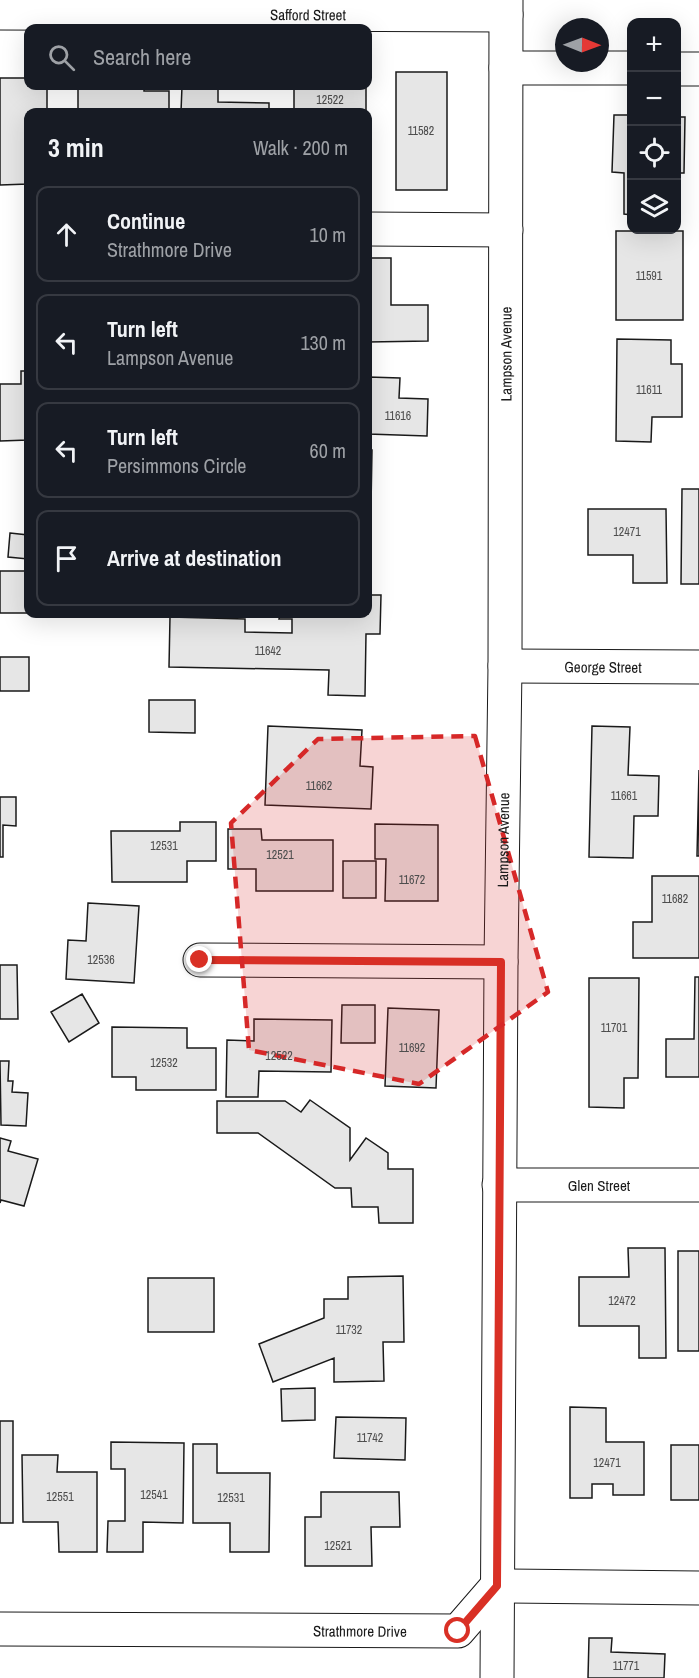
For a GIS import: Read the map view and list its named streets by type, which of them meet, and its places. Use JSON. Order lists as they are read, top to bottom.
{
  "streets": {
    "street": [
      "Safford Street",
      "Lampson Avenue",
      "George Street",
      "Glen Street",
      "Strathmore Drive"
    ]
  },
  "crossings": [
    ["Safford Street", "Lampson Avenue"],
    ["Lampson Avenue", "George Street"],
    ["Lampson Avenue", "Glen Street"],
    ["Lampson Avenue", "Strathmore Drive"]
  ],
  "house_numbers": [
    "12522",
    "11582",
    "11591",
    "11611",
    "11616",
    "12471",
    "11642",
    "11662",
    "11661",
    "12531",
    "12521",
    "11672",
    "11682",
    "12536",
    "11701",
    "11692",
    "12522",
    "12532",
    "12472",
    "11732",
    "11742",
    "12471",
    "12541",
    "12551",
    "12531",
    "12521",
    "11771"
  ],
  "north": "right",
  "page": {
    "map_buttons": ["+", "−"],
    "search": "Search here",
    "heading": ["3 min", "Walk · 200 m"],
    "list": [
      ["Continue", "Strathmore Drive", "10 m"],
      ["Turn left", "Lampson Avenue", "130 m"],
      ["Turn left", "Persimmons Circle", "60 m"],
      "Arrive at destination"
    ]
  }
}
